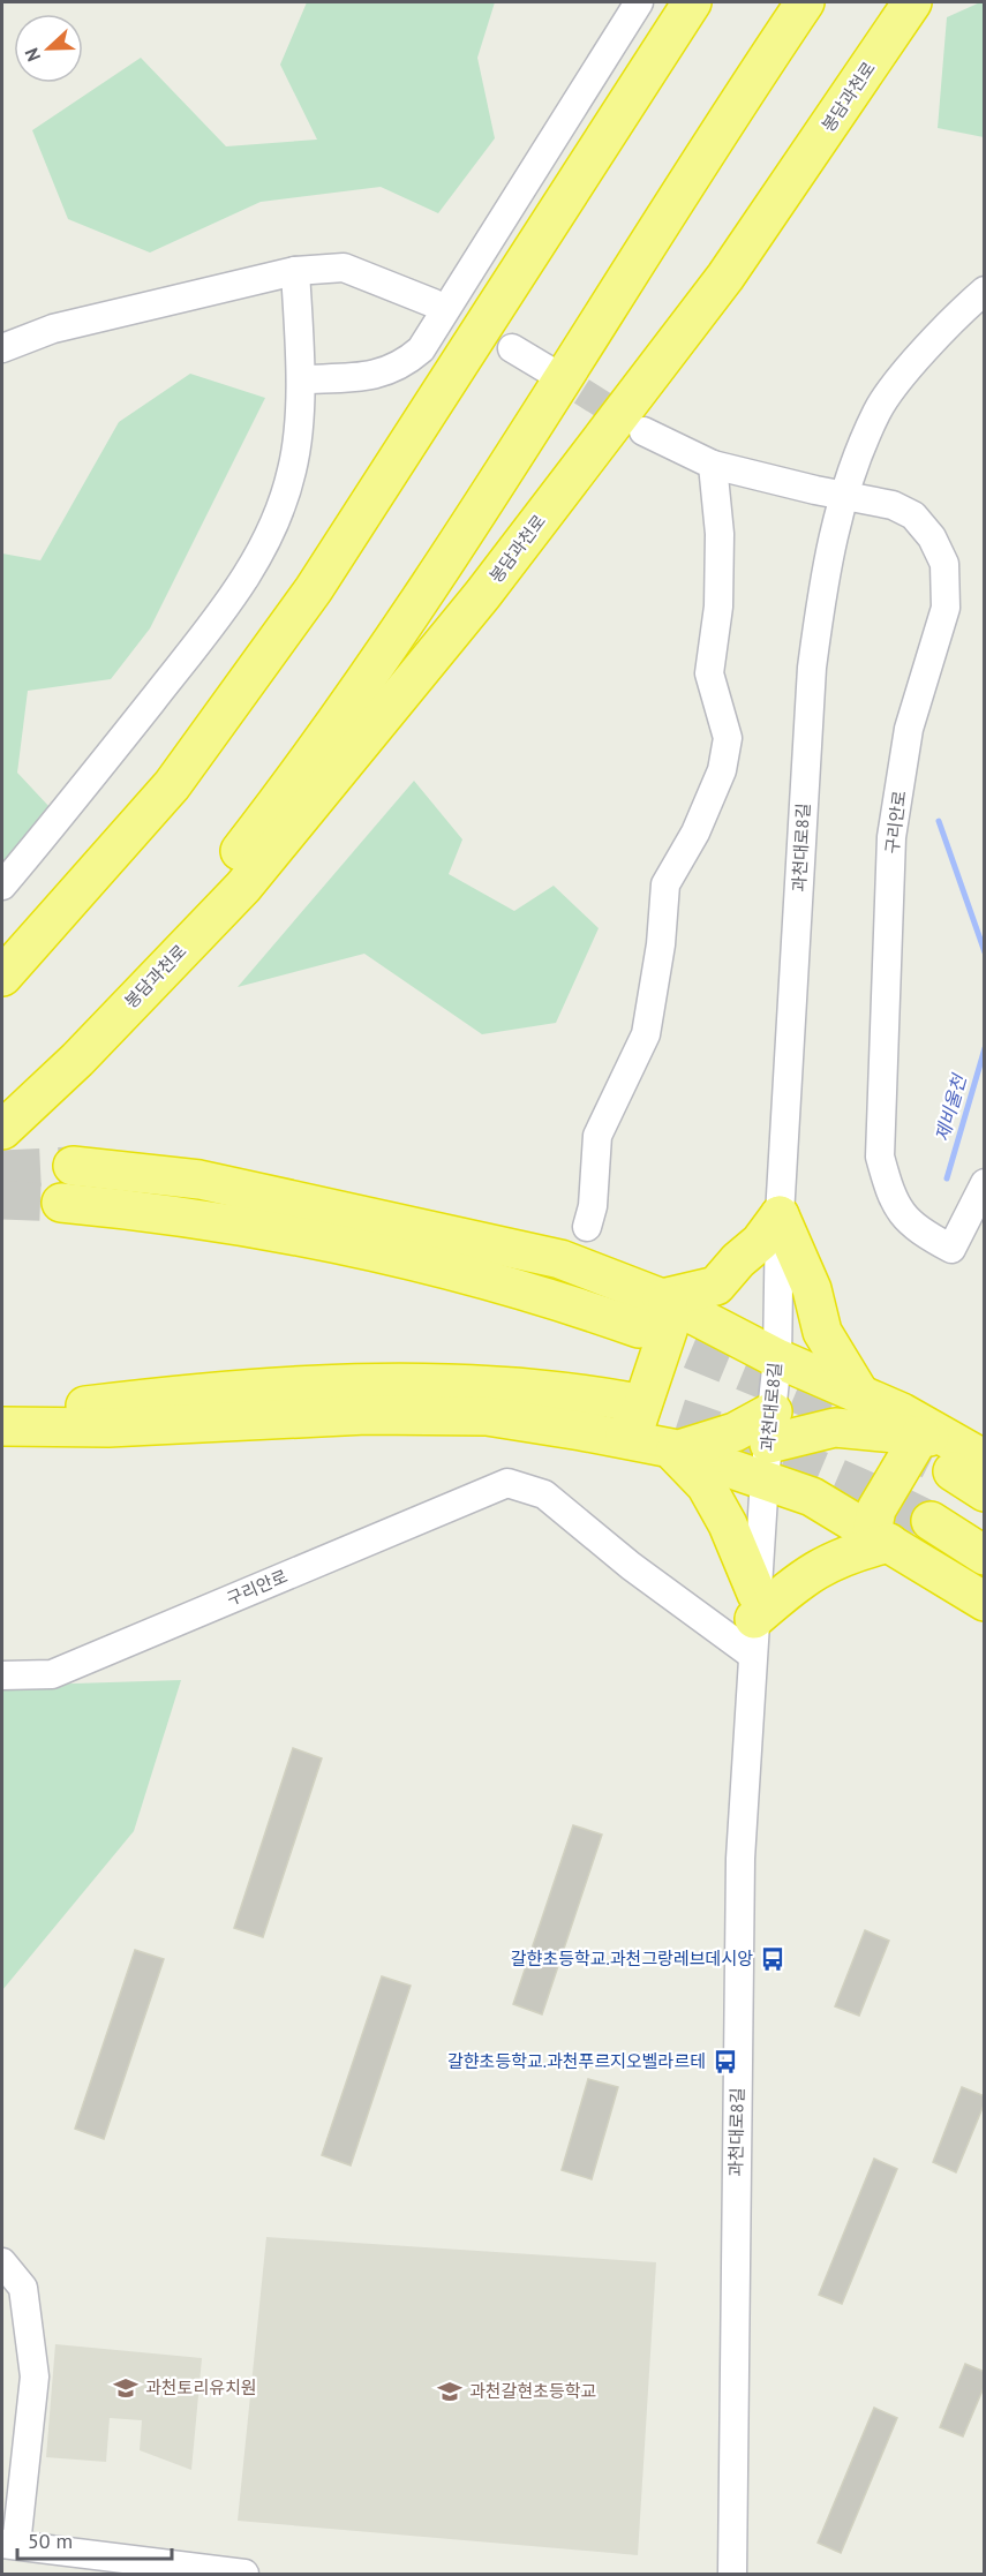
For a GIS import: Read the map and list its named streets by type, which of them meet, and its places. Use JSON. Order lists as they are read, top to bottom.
{
  "streets": {
    "highway": ["봉담과천로"],
    "street": ["구리안로", "과천대로8길"]
  },
  "crossings": [
    ["구리안로", "과천대로8길"]
  ],
  "water": ["제비울천"],
  "places": {
    "bus stop": ["갈햔초등학교.과천그랑레브데시앙", "갈햔초등학교.과천푸르지오벨라르테"],
    "school or university": ["과천토리유치원", "과천갈현초등학교"]
  },
  "scale_bar": "50 m",
  "north": "left"
}
